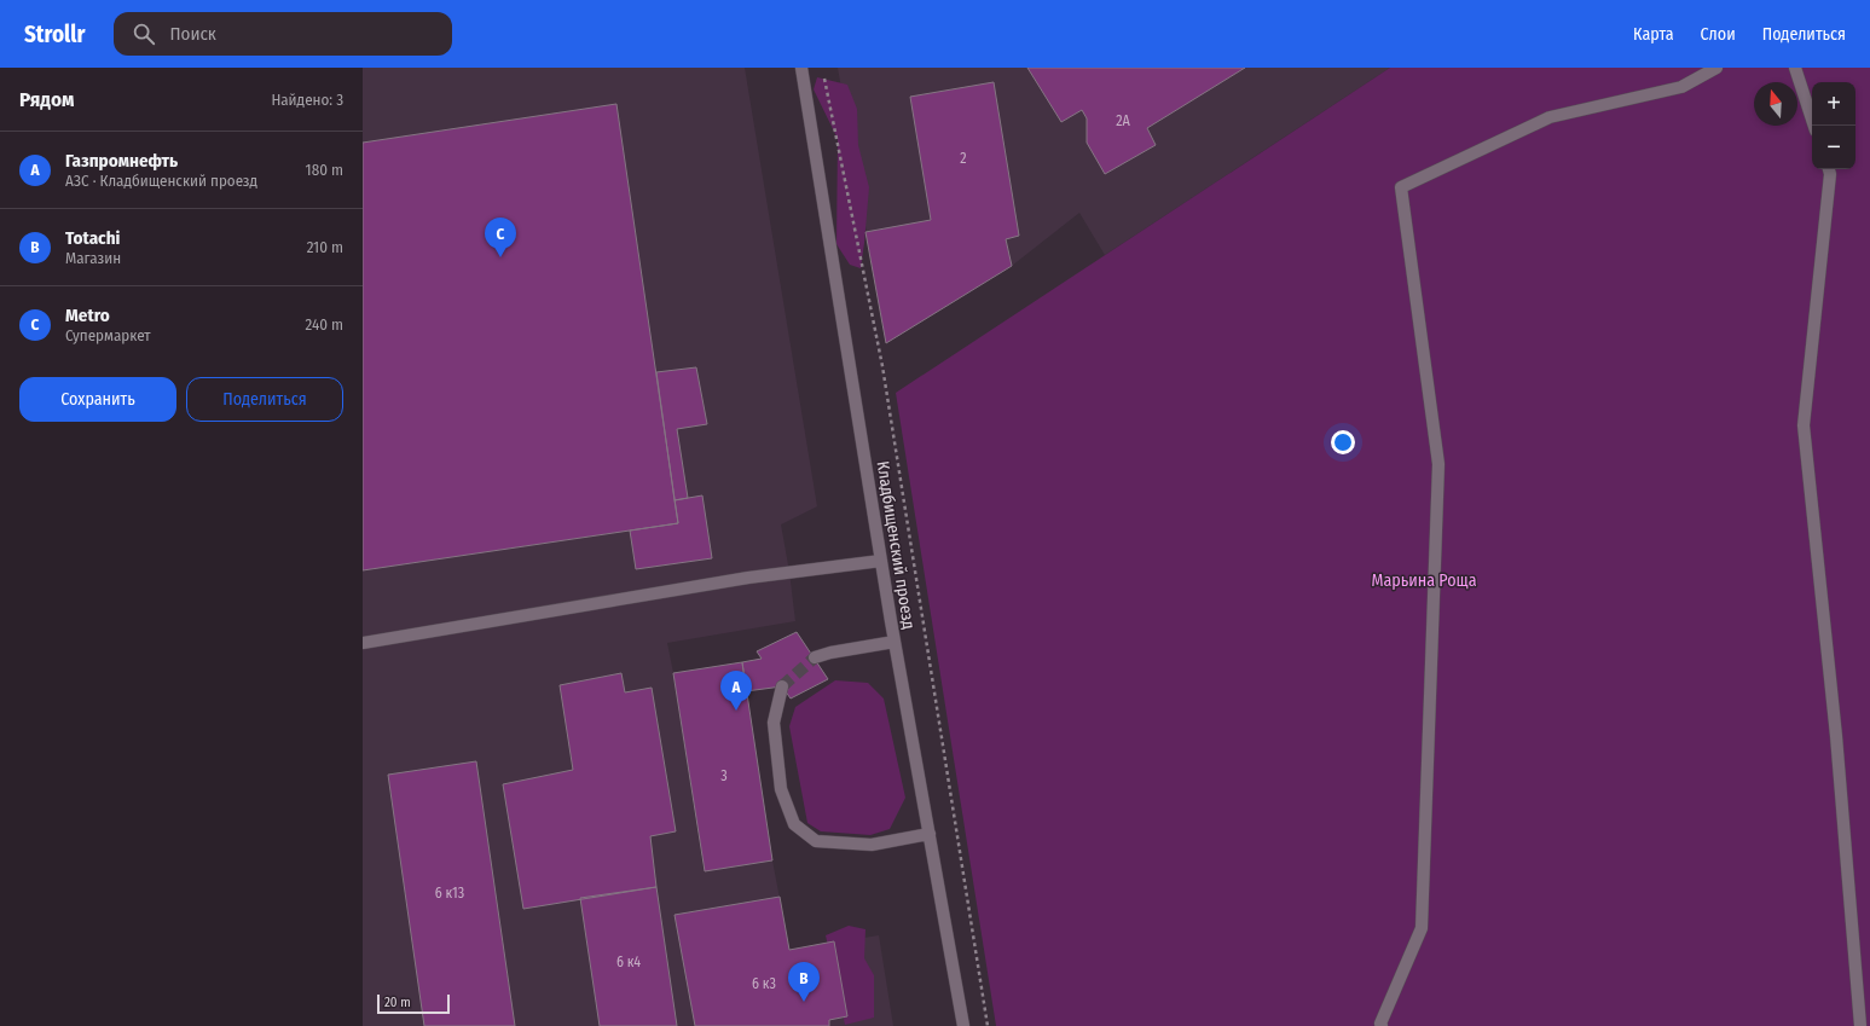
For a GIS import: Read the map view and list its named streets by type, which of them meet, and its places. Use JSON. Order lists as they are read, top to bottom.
{
  "streets": {
    "street": ["Кладбищенский проезд"]
  },
  "parks": ["Марьина Роща"],
  "house_numbers": [
    "2А",
    "2",
    "3",
    "6 к13",
    "6 к4",
    "6 к3"
  ],
  "scale_bar": "20 m",
  "north": "top",
  "page": {
    "header": "Strollr",
    "search": "Поиск",
    "nav": ["Карта", "Слои", "Поделиться"],
    "heading": ["Рядом", "Найдено: 3"],
    "map_buttons": ["+", "−"],
    "list": [
      {
        "mark": "A",
        "name": "Газпромнефть",
        "note": "АЗС · Кладбищенский проезд",
        "value": "180 m"
      },
      {
        "mark": "B",
        "name": "Totachi",
        "note": "Магазин",
        "value": "210 m"
      },
      {
        "mark": "C",
        "name": "Metro",
        "note": "Супермаркет",
        "value": "240 m"
      }
    ],
    "pins": ["C", "A", "B"],
    "buttons": ["Сохранить", "Поделиться"],
    "scale": "20 m"
  }
}
